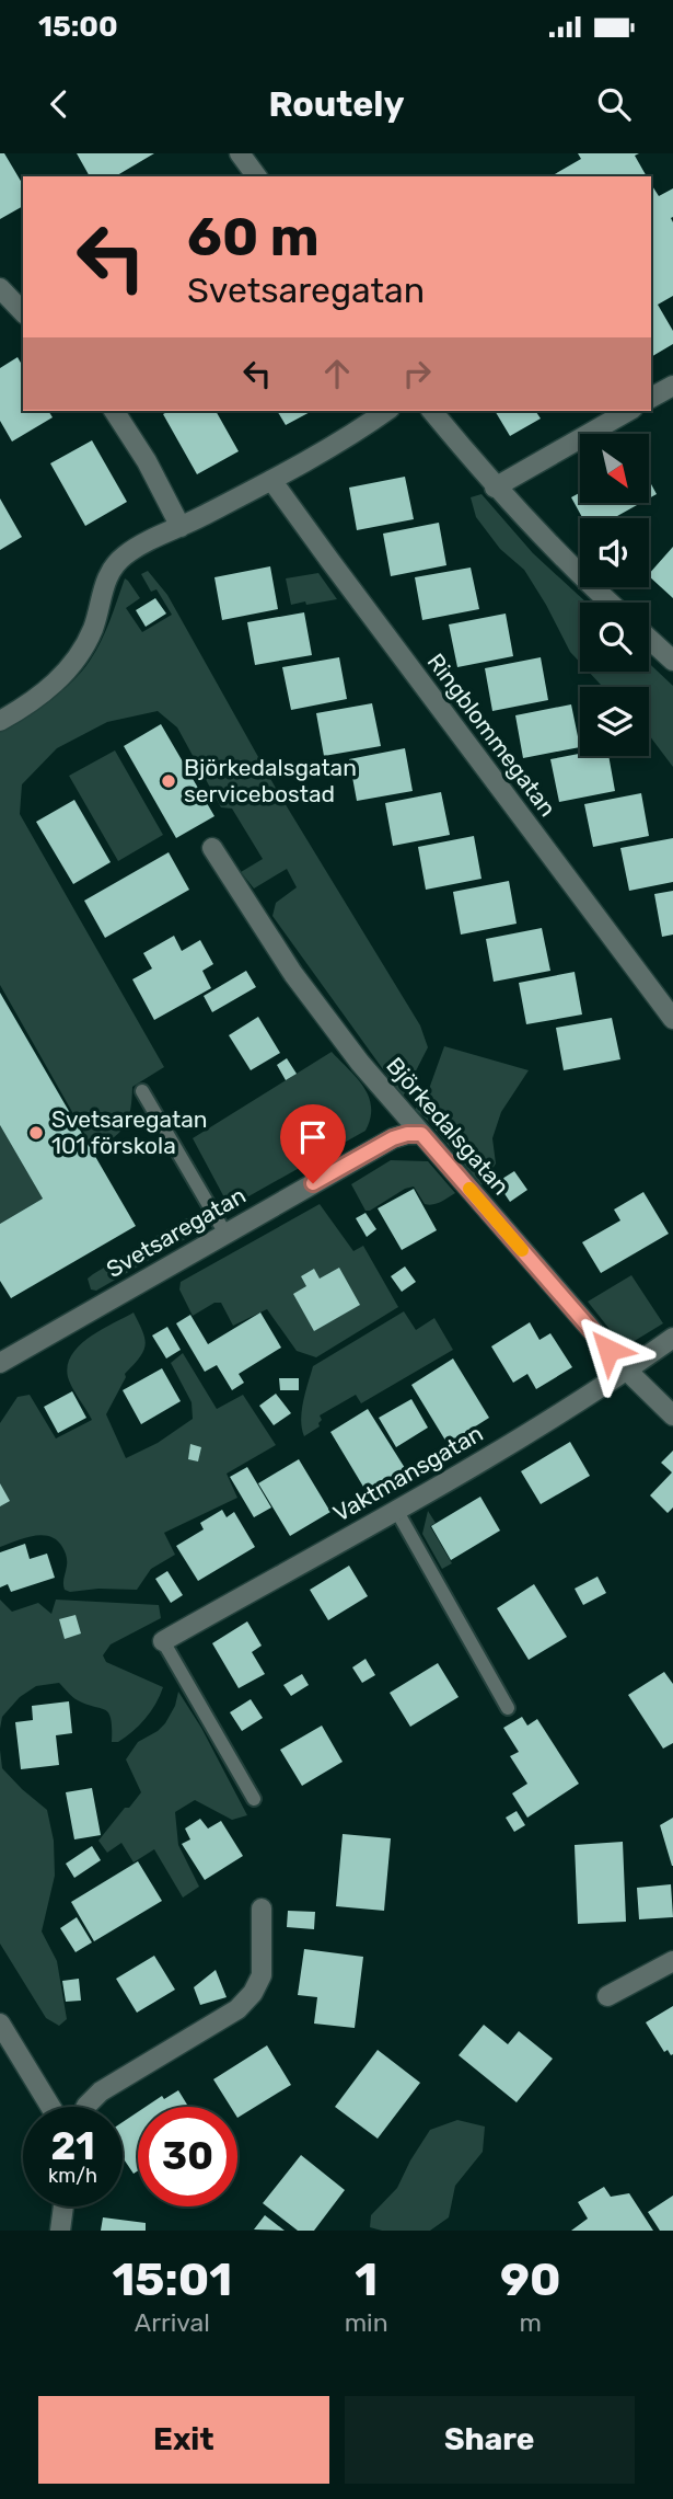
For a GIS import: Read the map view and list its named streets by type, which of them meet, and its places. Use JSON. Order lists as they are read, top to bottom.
{
  "streets": {
    "street": [
      "Ringblommegatan",
      "Björkedalsgatan",
      "Svetsaregatan",
      "Vaktmansgatan"
    ]
  },
  "crossings": [
    ["Björkedalsgatan", "Svetsaregatan"],
    ["Björkedalsgatan", "Vaktmansgatan"]
  ],
  "places": ["Björkedalsgatan servicebostad", "Svetsaregatan 101 förskola"],
  "north": "bottom right",
  "page": {
    "status": "15:00",
    "header": "Routely",
    "turn": ["60 m", "Svetsaregatan"],
    "speed": "21 km/h",
    "limit": "30",
    "eta": [
      "15:01",
      "Arrival",
      "1",
      "min",
      "90",
      "m"
    ],
    "buttons": ["Exit", "Share"]
  }
}
